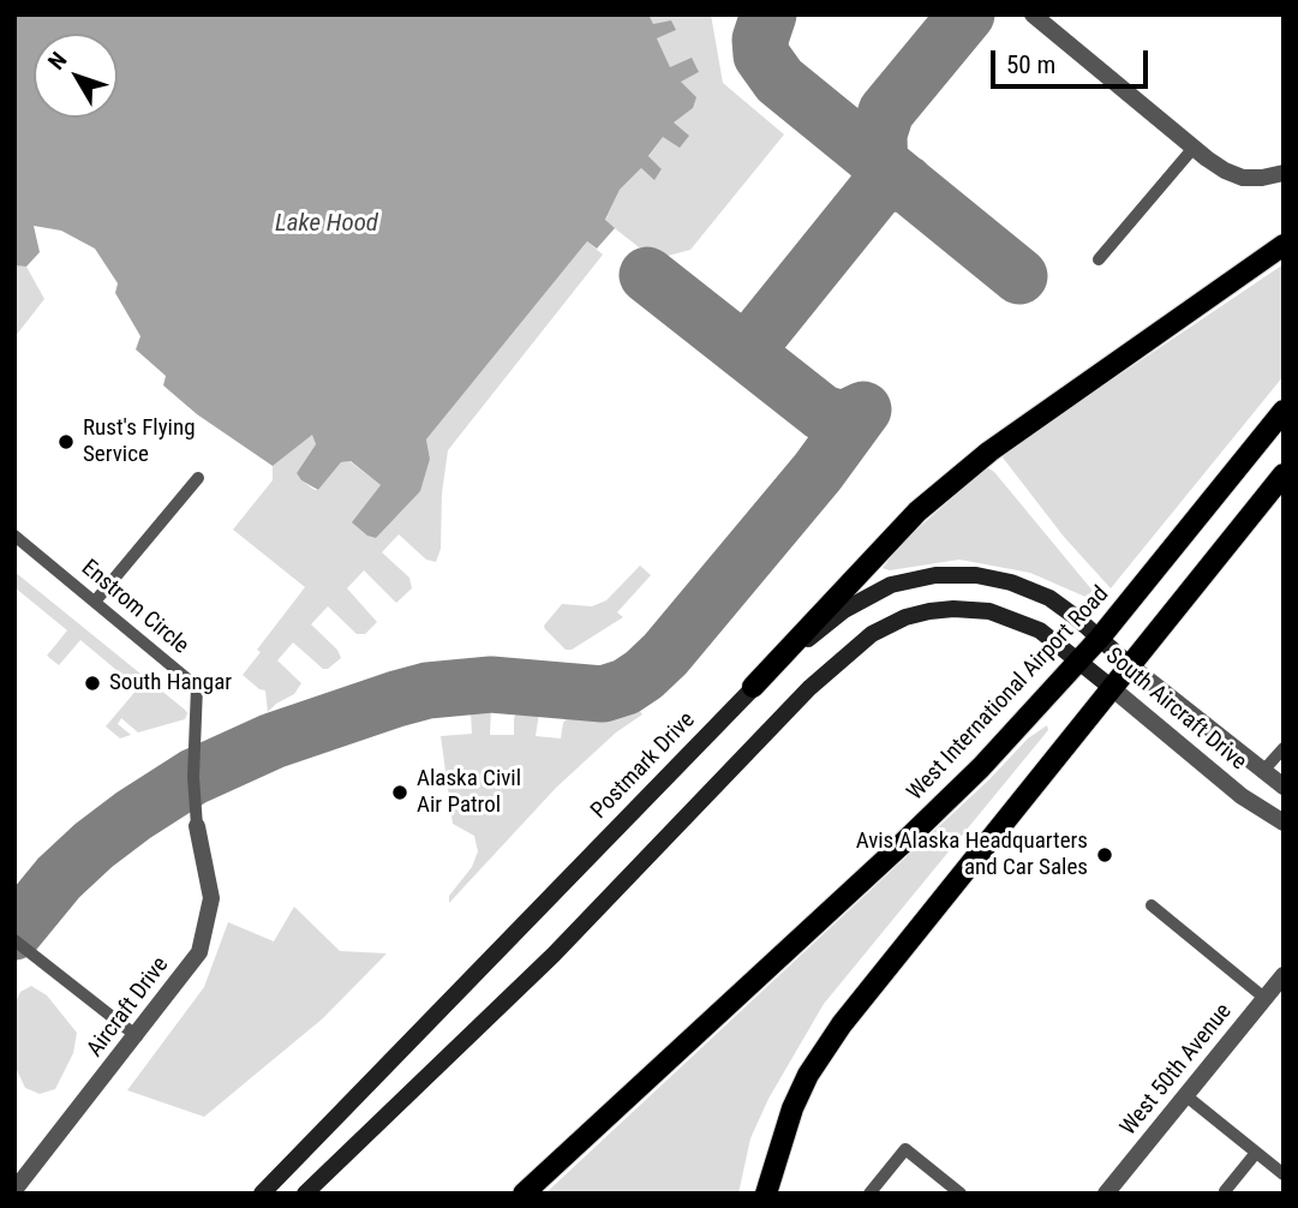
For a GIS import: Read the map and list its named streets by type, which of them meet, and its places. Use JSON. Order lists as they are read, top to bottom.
{
  "streets": {
    "main road": ["West International Airport Road"],
    "street": [
      "South Aircraft Drive",
      "Postmark Drive",
      "Aircraft Drive",
      "West 50th Avenue"
    ],
    "lane": ["Enstrom Circle"]
  },
  "crossings": [
    ["Enstrom Circle", "Aircraft Drive"],
    ["West International Airport Road", "South Aircraft Drive"],
    ["West International Airport Road", "Postmark Drive"],
    ["South Aircraft Drive", "Postmark Drive"]
  ],
  "water": ["Lake Hood"],
  "places": [
    "Rust's Flying Service",
    "South Hangar",
    "Alaska Civil Air Patrol",
    "Avis Alaska Headquarters and Car Sales"
  ],
  "scale_bar": "50 m",
  "north": "top left"
}
